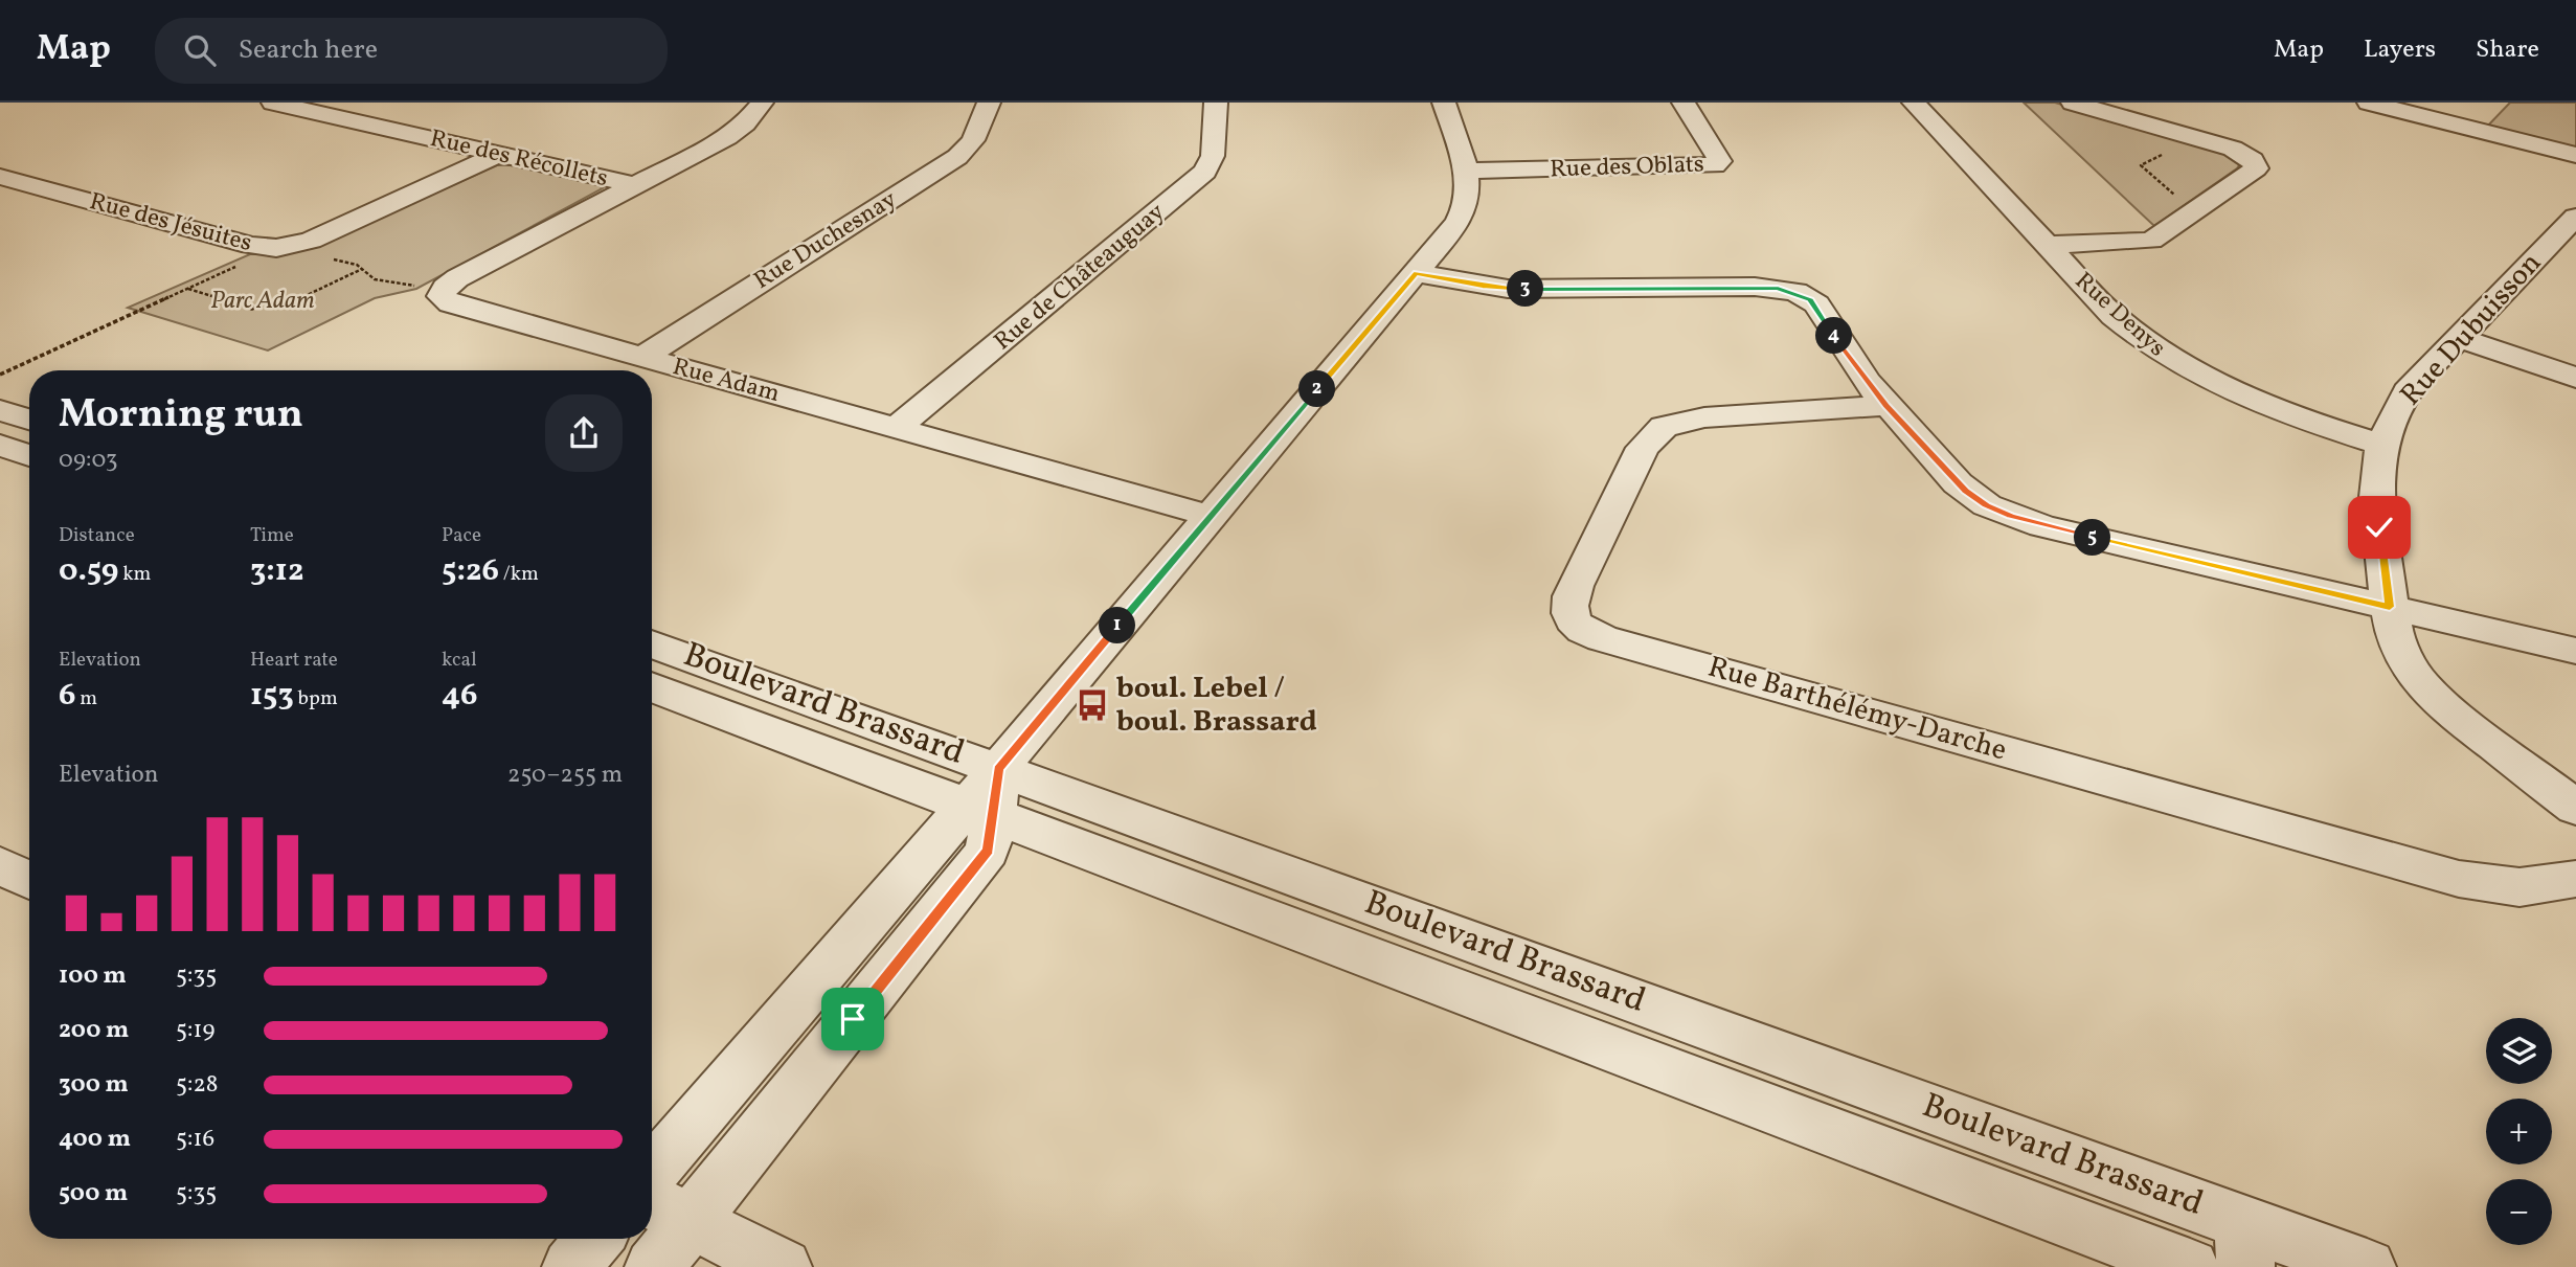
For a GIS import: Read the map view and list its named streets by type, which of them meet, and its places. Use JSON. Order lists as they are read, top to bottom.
{
  "streets": {
    "street": [
      "Rue des Récollets",
      "Rue des Oblats",
      "Rue des Jésuites",
      "Rue Duchesnay",
      "Rue de Châteauguay",
      "Rue Denys",
      "Rue Dubuisson",
      "Rue Adam",
      "Boulevard Brassard",
      "Rue Barthélémy-Darche"
    ]
  },
  "crossings": [
    ["Rue des Récollets", "Rue des Jésuites"],
    ["Rue des Récollets", "Rue Adam"],
    ["Rue Duchesnay", "Rue Adam"],
    ["Rue de Châteauguay", "Rue Adam"],
    ["Rue Denys", "Rue Dubuisson"]
  ],
  "parks": ["Parc Adam"],
  "places": {
    "bus stop": ["boul. Lebel / boul. Brassard"]
  },
  "page": {
    "header": "Map",
    "search": "Search here",
    "nav": ["Map", "Layers", "Share"],
    "pins": [
      "3",
      "4",
      "2",
      "5",
      "1"
    ],
    "heading": ["Morning run", "09:03"],
    "stats": [
      ["Distance", "0.59 km"],
      ["Time", "3:12"],
      ["Pace", "5:26 /km"],
      ["Elevation", "6 m"],
      ["Heart rate", "153 bpm"],
      ["kcal", "46"]
    ],
    "chart": ["Elevation", "250–255 m"],
    "list": [
      {
        "name": "100 m",
        "note": "5:35"
      },
      {
        "name": "200 m",
        "note": "5:19"
      },
      {
        "name": "300 m",
        "note": "5:28"
      },
      {
        "name": "400 m",
        "note": "5:16"
      },
      {
        "name": "500 m",
        "note": "5:35"
      }
    ],
    "map_buttons": ["+", "−"]
  }
}
